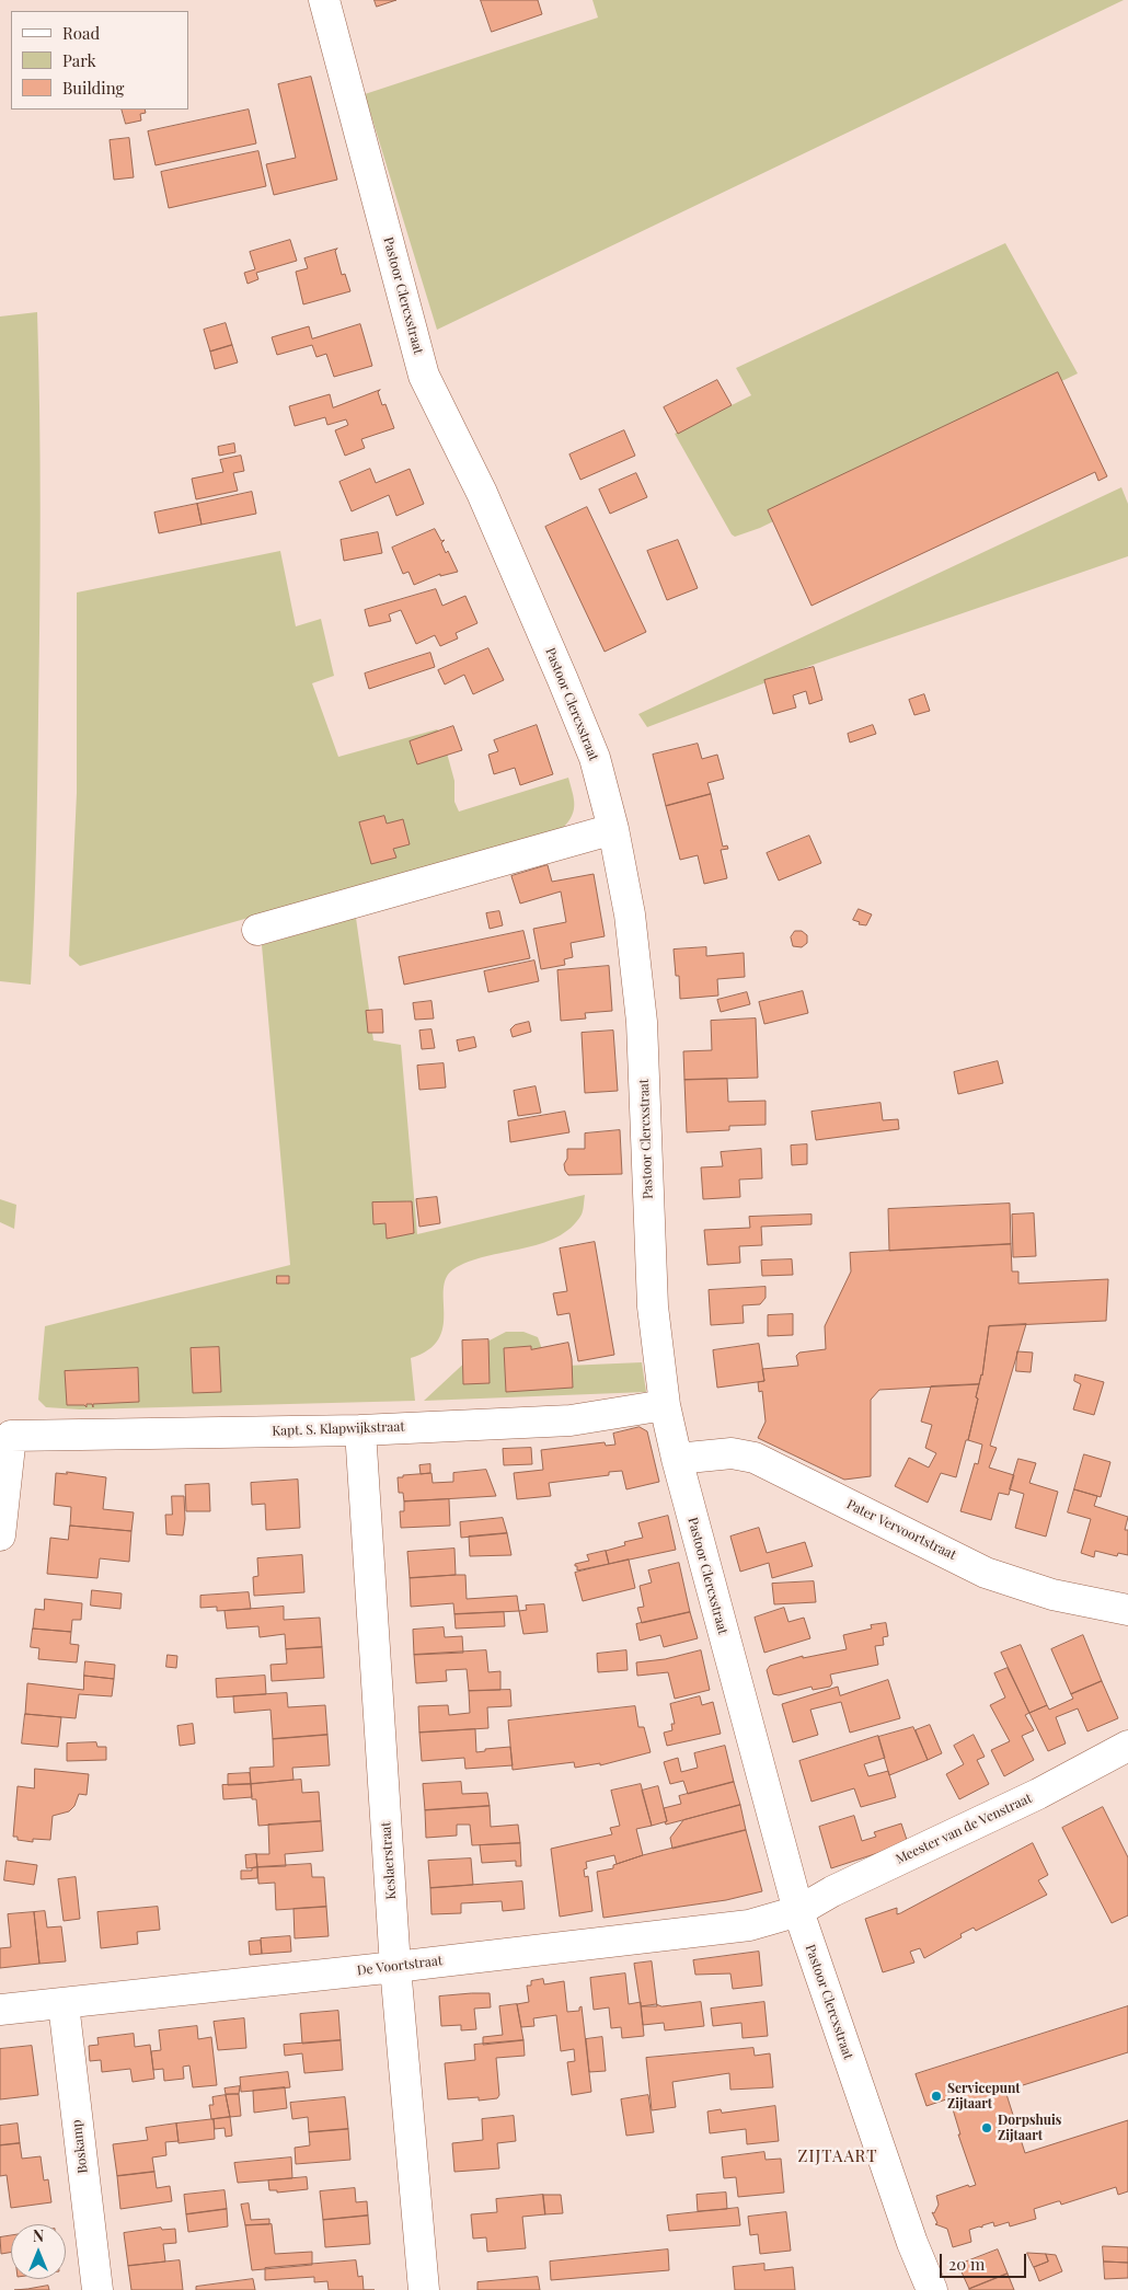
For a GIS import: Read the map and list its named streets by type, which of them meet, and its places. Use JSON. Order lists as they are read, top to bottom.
{
  "streets": {
    "street": [
      "Pastoor Clercxstraat",
      "Kapt. S. Klapwijkstraat",
      "Pater Vervoortstraat",
      "Meester van de Venstraat",
      "Keslaerstraat",
      "De Voortstraat",
      "Boskamp"
    ]
  },
  "crossings": [
    ["Pastoor Clercxstraat", "Kapt. S. Klapwijkstraat"],
    ["Pastoor Clercxstraat", "Pater Vervoortstraat"],
    ["Pastoor Clercxstraat", "Meester van de Venstraat"],
    ["Pastoor Clercxstraat", "De Voortstraat"],
    ["Kapt. S. Klapwijkstraat", "Keslaerstraat"],
    ["Meester van de Venstraat", "De Voortstraat"],
    ["Keslaerstraat", "De Voortstraat"],
    ["De Voortstraat", "Boskamp"]
  ],
  "districts": ["ZIJTAART"],
  "places": ["Servicepunt Zijtaart", "Dorpshuis Zijtaart"],
  "legend": ["Road", "Park", "Building"],
  "scale_bar": "20 m",
  "north": "top"
}
